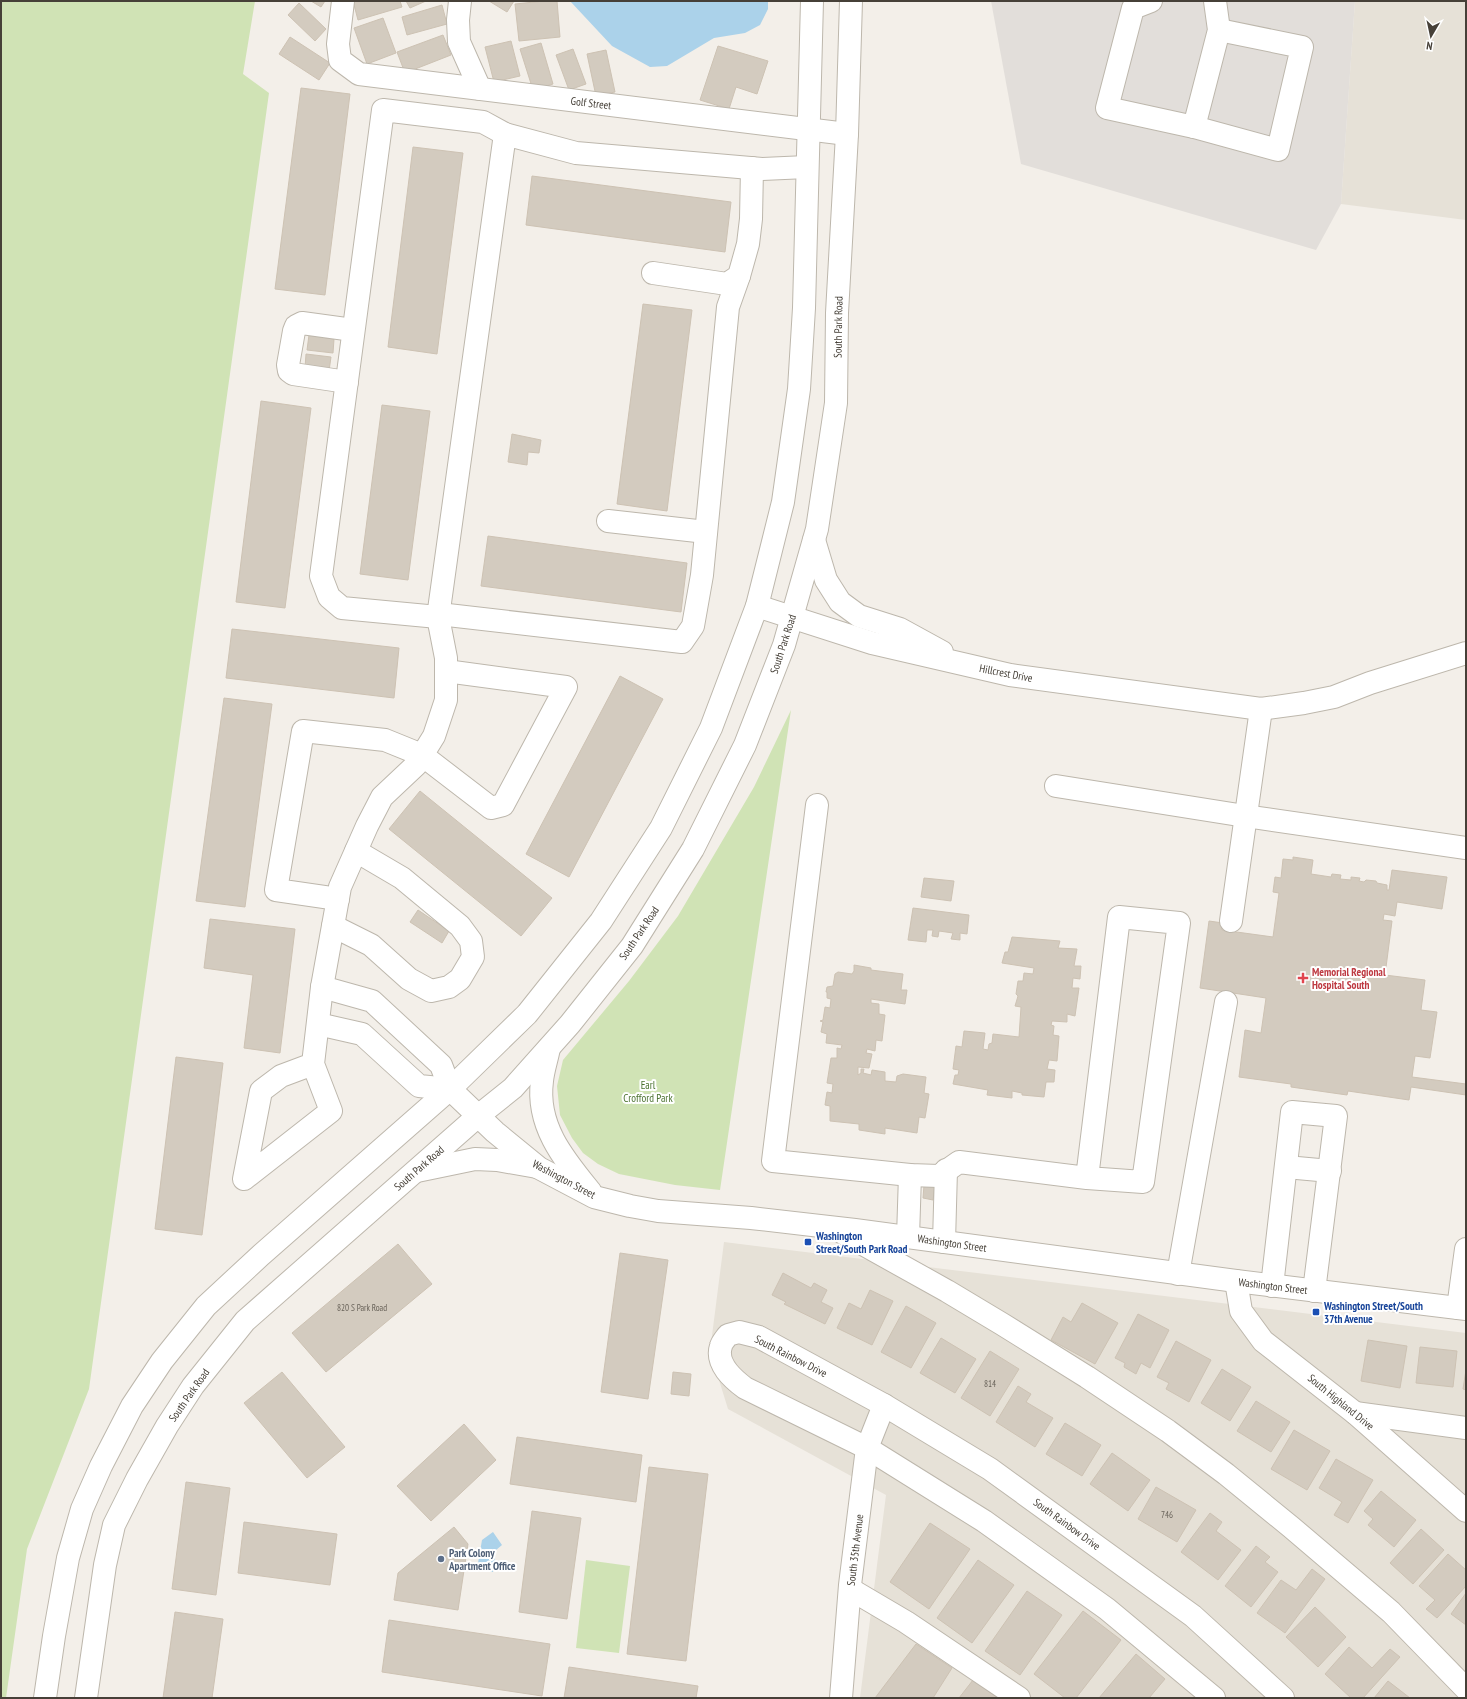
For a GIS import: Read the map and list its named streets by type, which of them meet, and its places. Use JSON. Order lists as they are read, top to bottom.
{
  "streets": {
    "street": [
      "Golf Street",
      "South Park Road",
      "Hillcrest Drive",
      "Washington Street",
      "South Rainbow Drive",
      "South Highland Drive",
      "South 35th Avenue"
    ]
  },
  "crossings": [
    ["Golf Street", "South Park Road"],
    ["South Park Road", "Hillcrest Drive"],
    ["South Park Road", "Washington Street"],
    ["Washington Street", "South Highland Drive"],
    ["South Rainbow Drive", "South 35th Avenue"]
  ],
  "parks": ["Earl Crofford Park"],
  "places": {
    "health": ["Memorial Regional Hospital South"],
    "transit": ["Washington Street/South Park Road", "Washington Street/South 37th Avenue"],
    "other": ["Park Colony Apartment Office"]
  },
  "house_numbers": ["820 S Park Road", "814", "746"],
  "north": "bottom"
}
